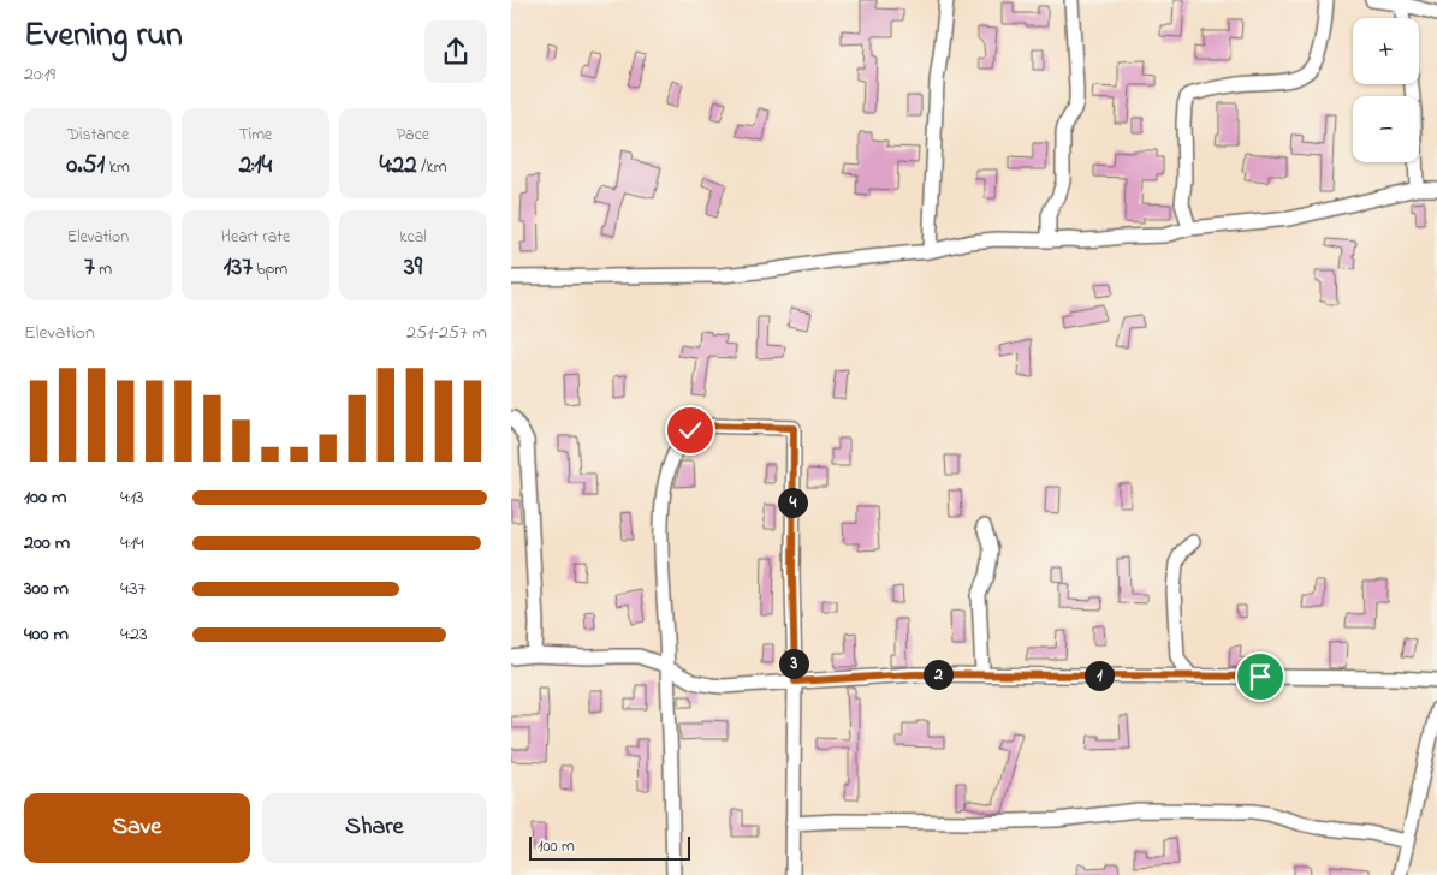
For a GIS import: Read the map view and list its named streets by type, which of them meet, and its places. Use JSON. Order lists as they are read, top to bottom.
{
  "scale_bar": "100 m",
  "page": {
    "heading": ["Evening run", "20:19"],
    "map_buttons": ["+", "−"],
    "stats": [
      ["Distance", "0.51 km"],
      ["Time", "2:14"],
      ["Pace", "4:22 /km"],
      ["Elevation", "7 m"],
      ["Heart rate", "137 bpm"],
      ["kcal", "39"]
    ],
    "chart": ["Elevation", "251–257 m"],
    "list": [
      {
        "name": "100 m",
        "note": "4:13"
      },
      {
        "name": "200 m",
        "note": "4:14"
      },
      {
        "name": "300 m",
        "note": "4:37"
      },
      {
        "name": "400 m",
        "note": "4:23"
      }
    ],
    "pins": [
      "4",
      "3",
      "2",
      "1"
    ],
    "buttons": ["Save", "Share"],
    "scale": "100 m"
  }
}
